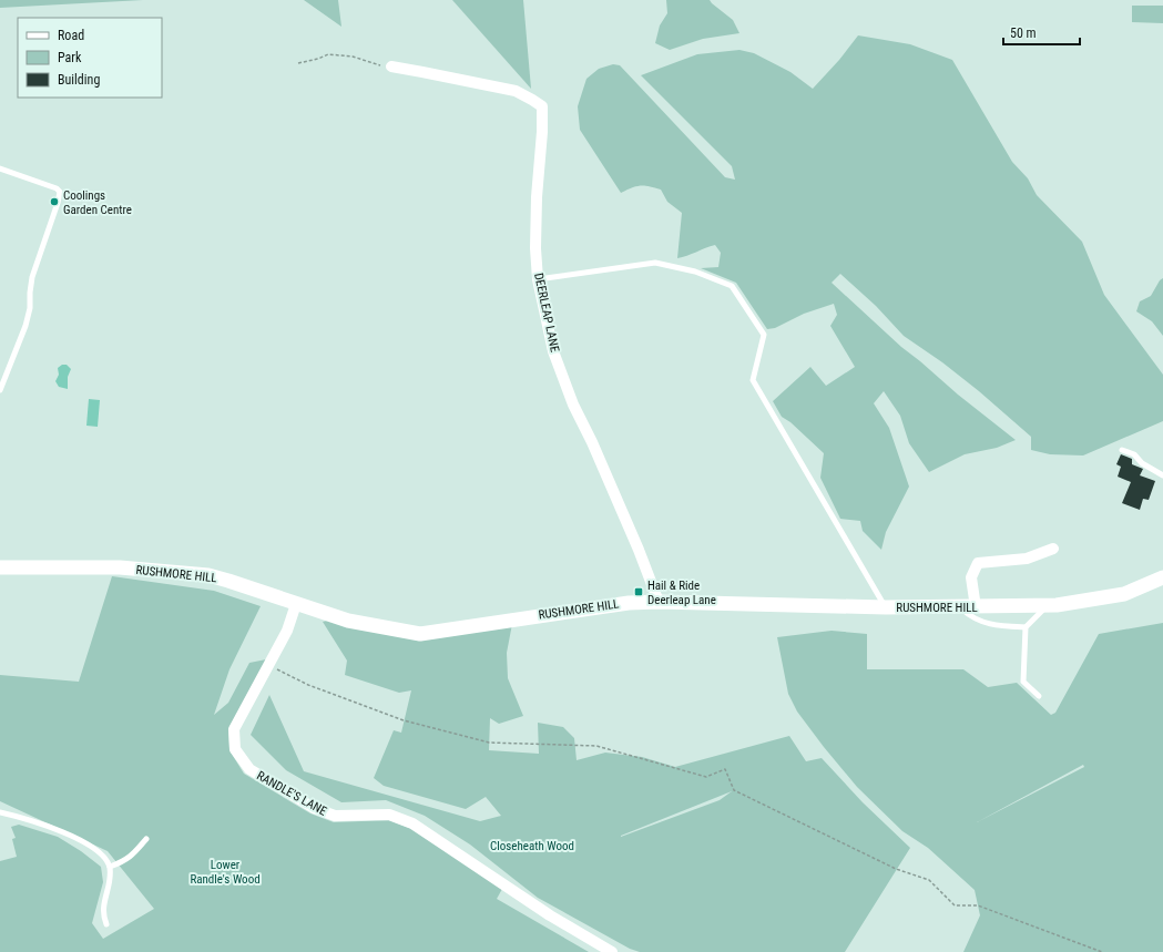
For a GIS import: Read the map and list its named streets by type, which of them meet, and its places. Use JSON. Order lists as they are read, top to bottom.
{
  "streets": {
    "street": ["DEERLEAP LANE", "RUSHMORE HILL", "RANDLE'S LANE"]
  },
  "crossings": [
    ["DEERLEAP LANE", "RUSHMORE HILL"],
    ["RUSHMORE HILL", "RANDLE'S LANE"]
  ],
  "parks": ["Closeheath Wood", "Lower Randle's Wood"],
  "places": {
    "other": ["Coolings Garden Centre"],
    "transit": ["Hail & Ride Deerleap Lane"]
  },
  "legend": ["Road", "Park", "Building"],
  "scale_bar": "50 m"
}
